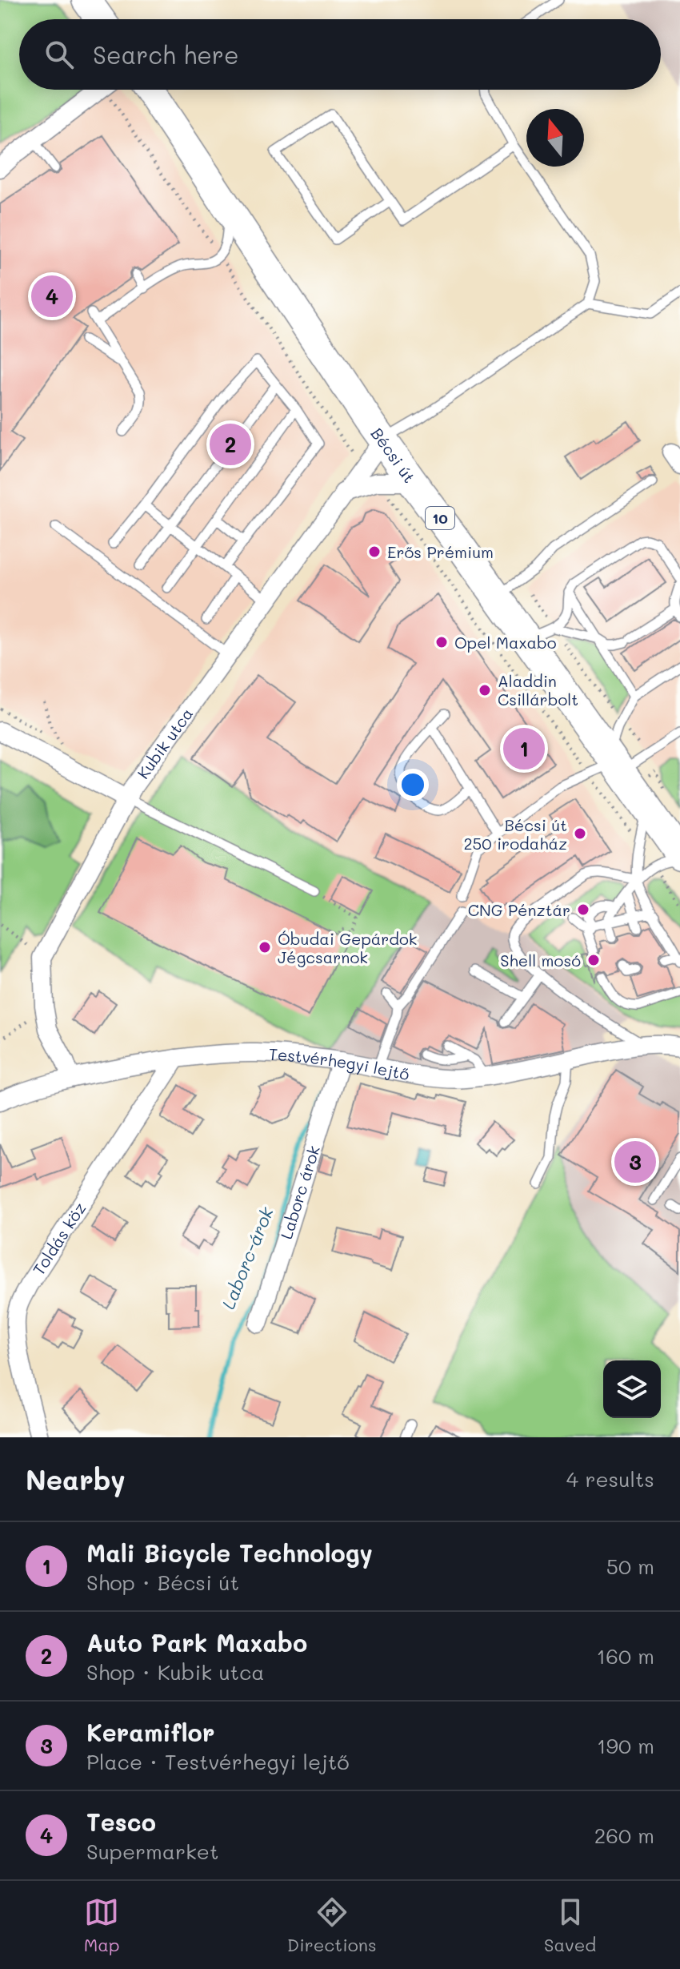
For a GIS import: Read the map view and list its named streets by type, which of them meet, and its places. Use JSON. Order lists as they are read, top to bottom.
{
  "streets": {
    "main road": ["Bécsi út", "10"],
    "street": [
      "Kubik utca",
      "Testvérhegyi lejtő",
      "Laborc árok",
      "Toldás köz"
    ]
  },
  "crossings": [
    ["Bécsi út", "Kubik utca"],
    ["Kubik utca", "Testvérhegyi lejtő"],
    ["Testvérhegyi lejtő", "Laborc árok"],
    ["Testvérhegyi lejtő", "Toldás köz"]
  ],
  "water": ["Laborc-árok"],
  "places": [
    "Erős Prémium",
    "Opel Maxabo",
    "Aladdin Csillárbolt",
    "Bécsi út 250 irodaház",
    "CNG Pénztár",
    "Óbudai Gepárdok Jégcsarnok",
    "Shell mosó"
  ],
  "north": "top",
  "page": {
    "search": "Search here",
    "pins": [
      "4",
      "2",
      "1",
      "3"
    ],
    "heading": ["Nearby", "4 results"],
    "list": [
      {
        "mark": "1",
        "name": "Mali Bicycle Technology",
        "note": "Shop · Bécsi út",
        "value": "50 m"
      },
      {
        "mark": "2",
        "name": "Auto Park Maxabo",
        "note": "Shop · Kubik utca",
        "value": "160 m"
      },
      {
        "mark": "3",
        "name": "Keramiflor",
        "note": "Place · Testvérhegyi lejtő",
        "value": "190 m"
      },
      {
        "mark": "4",
        "name": "Tesco",
        "note": "Supermarket",
        "value": "260 m"
      }
    ],
    "nav": ["Map", "Directions", "Saved"]
  }
}
